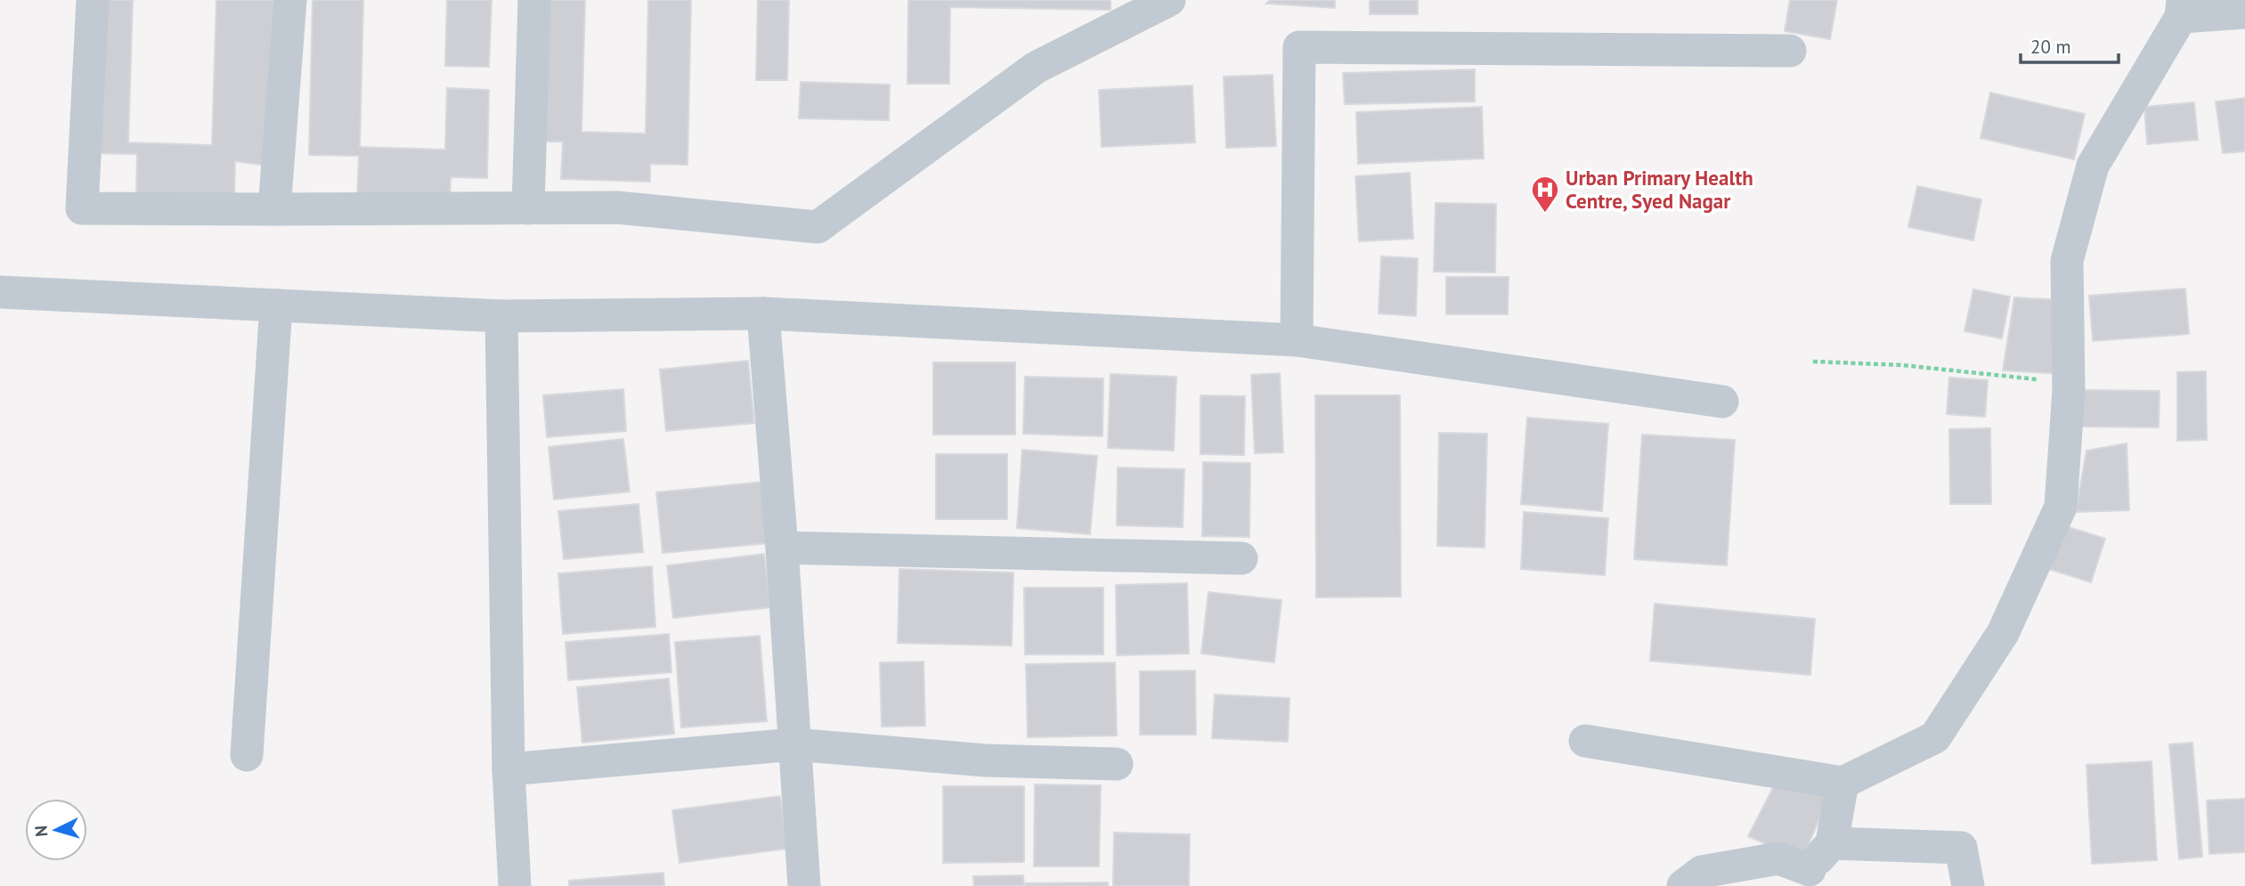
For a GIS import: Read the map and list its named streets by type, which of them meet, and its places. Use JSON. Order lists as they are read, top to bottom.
{
  "places": {
    "hospital": ["Urban Primary Health Centre, Syed Nagar"]
  },
  "scale_bar": "20 m",
  "north": "left"
}
